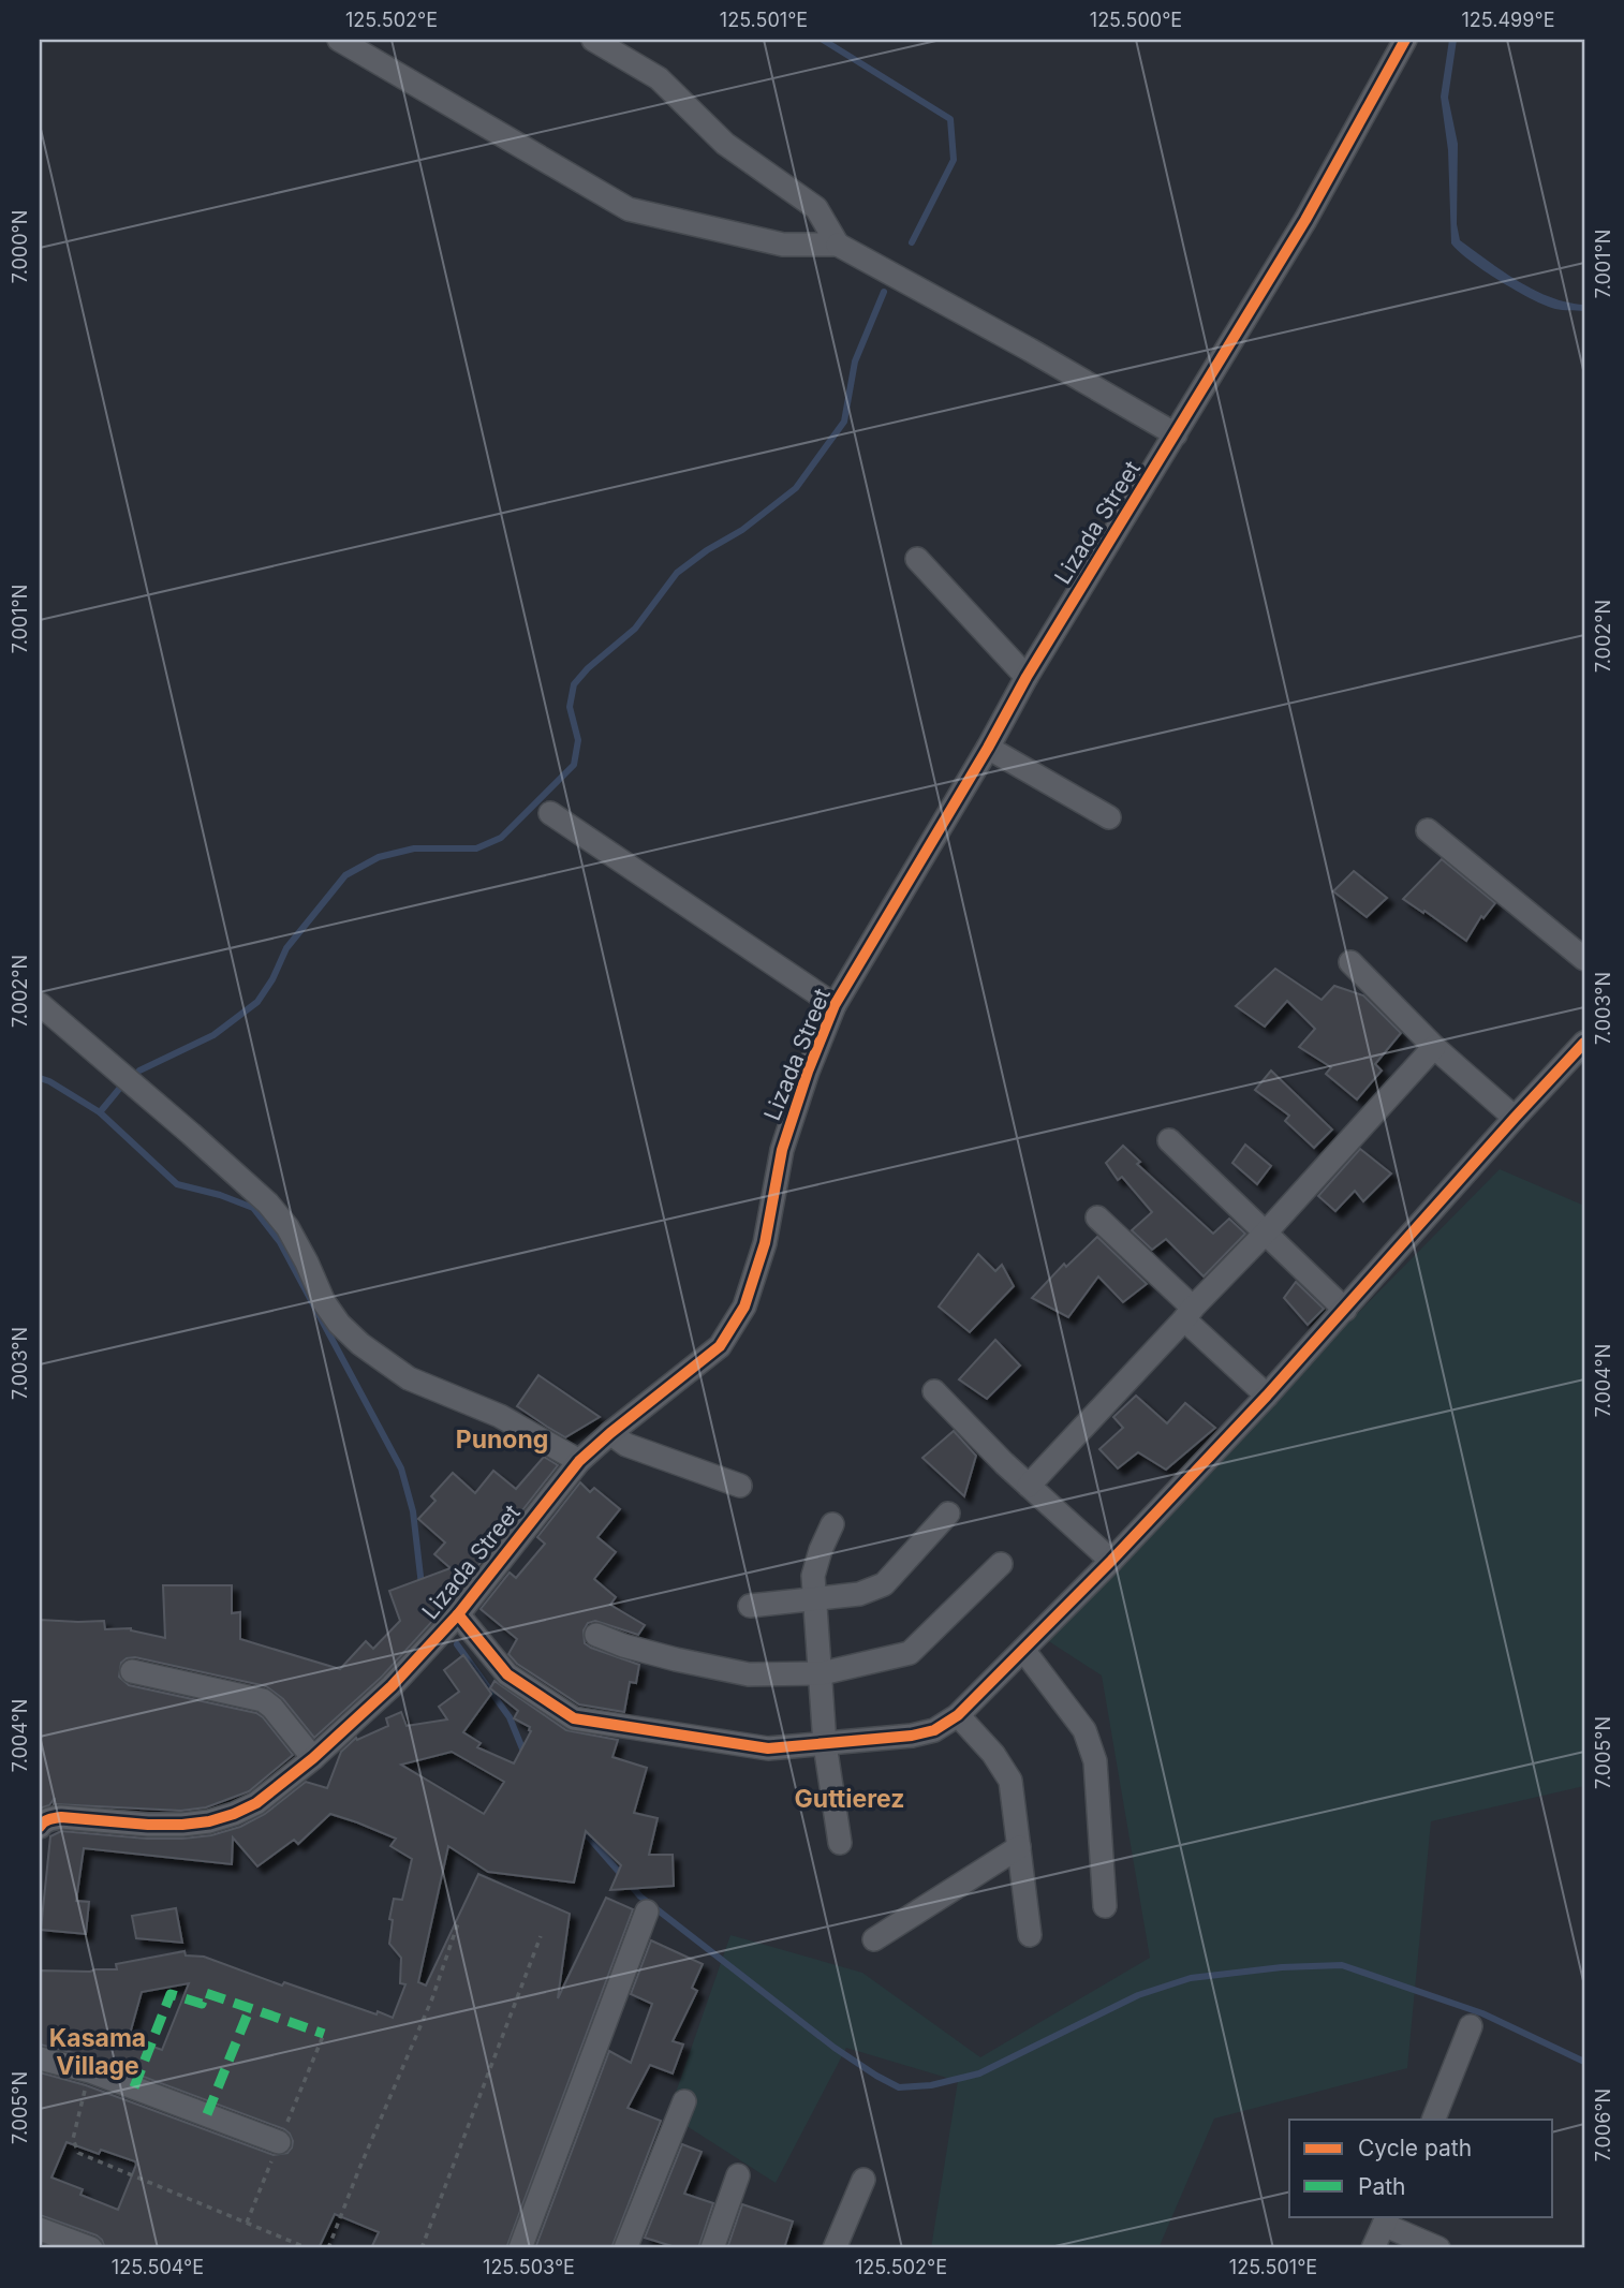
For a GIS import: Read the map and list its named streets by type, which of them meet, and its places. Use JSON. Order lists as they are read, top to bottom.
{
  "streets": {
    "street": ["Lizada Street"]
  },
  "districts": ["Punong", "Guttierez", "Kasama Village"],
  "legend": ["Cycle path", "Path"],
  "coordinates": [
    "125.502°E",
    "125.501°E",
    "125.500°E",
    "125.499°E",
    "7.000°N",
    "7.001°N",
    "7.002°N",
    "7.003°N",
    "7.004°N",
    "7.005°N",
    "7.006°N",
    "125.504°E",
    "125.503°E"
  ]
}
